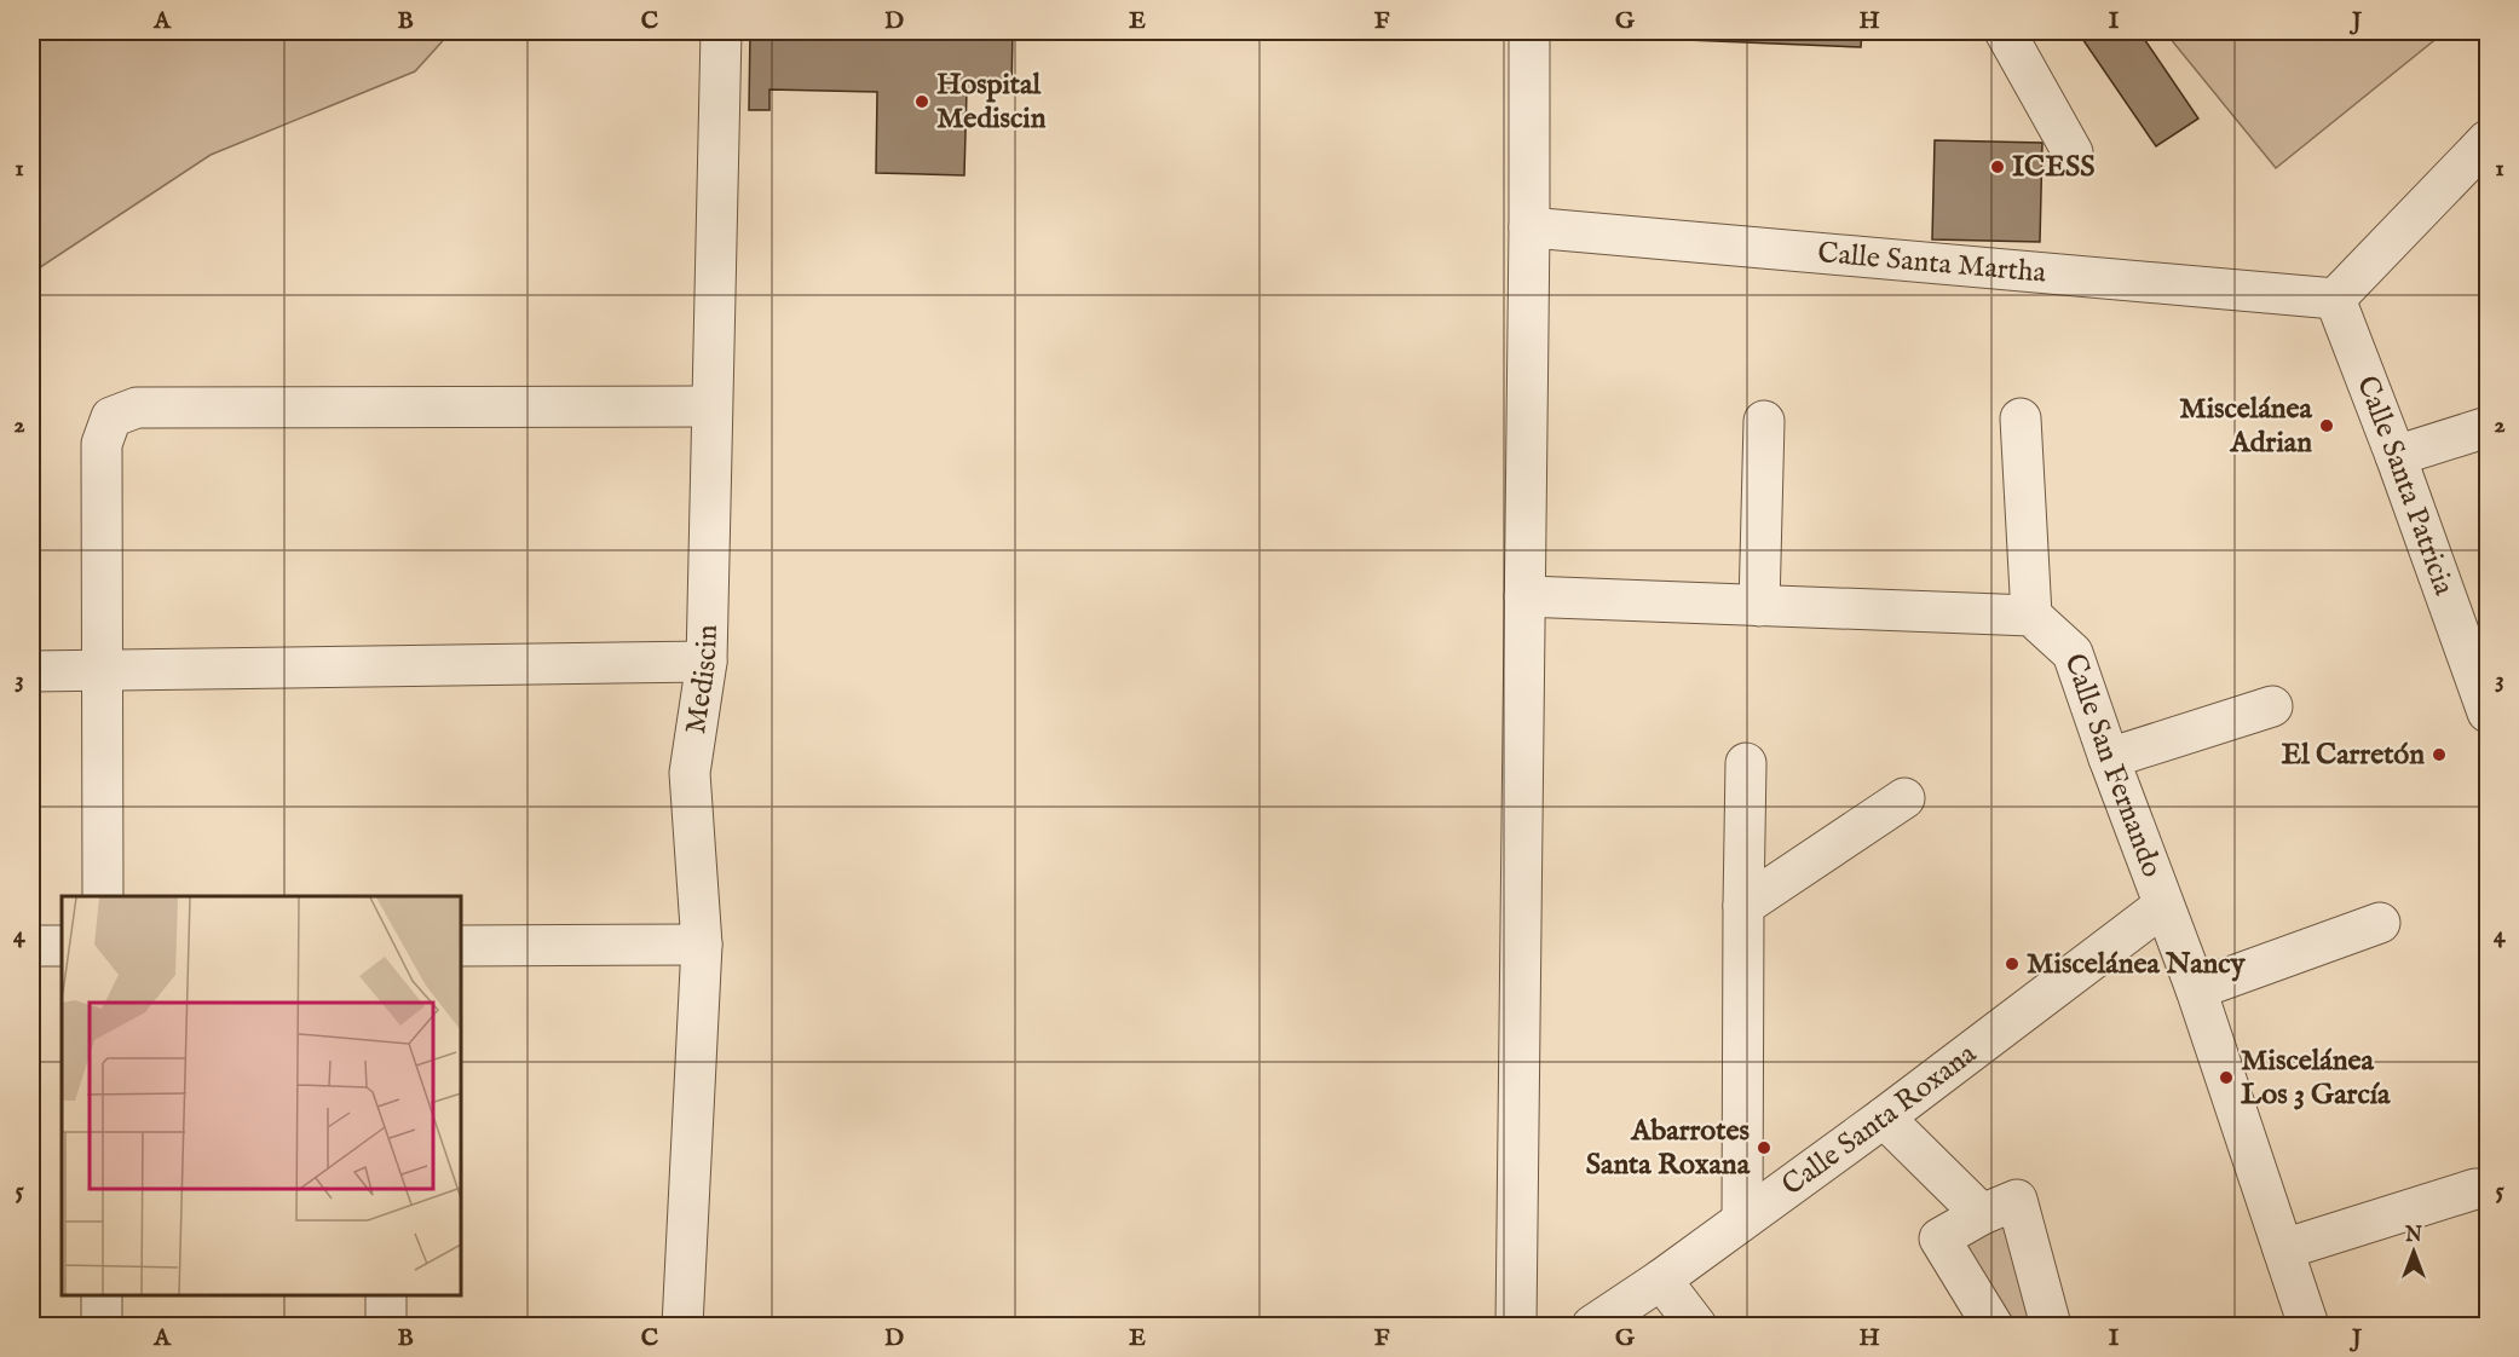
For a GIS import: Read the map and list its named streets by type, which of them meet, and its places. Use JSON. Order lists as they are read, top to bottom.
{
  "streets": {
    "street": [
      "Calle Santa Martha",
      "Calle Santa Patricia",
      "Mediscin",
      "Calle San Fernando",
      "Calle Santa Roxana"
    ]
  },
  "crossings": [
    ["Calle Santa Martha", "Calle Santa Patricia"],
    ["Calle San Fernando", "Calle Santa Roxana"]
  ],
  "places": [
    "Hospital Mediscin",
    "ICESS",
    "Miscelánea Adrian",
    "El Carretón",
    "Miscelánea Nancy",
    "Miscelánea Los 3 García",
    "Abarrotes Santa Roxana"
  ],
  "north": "top",
  "grid": {
    "columns": [
      "A",
      "B",
      "C",
      "D",
      "E",
      "F",
      "G",
      "H",
      "I",
      "J"
    ],
    "rows": [
      "1",
      "2",
      "3",
      "4",
      "5"
    ]
  }
}
